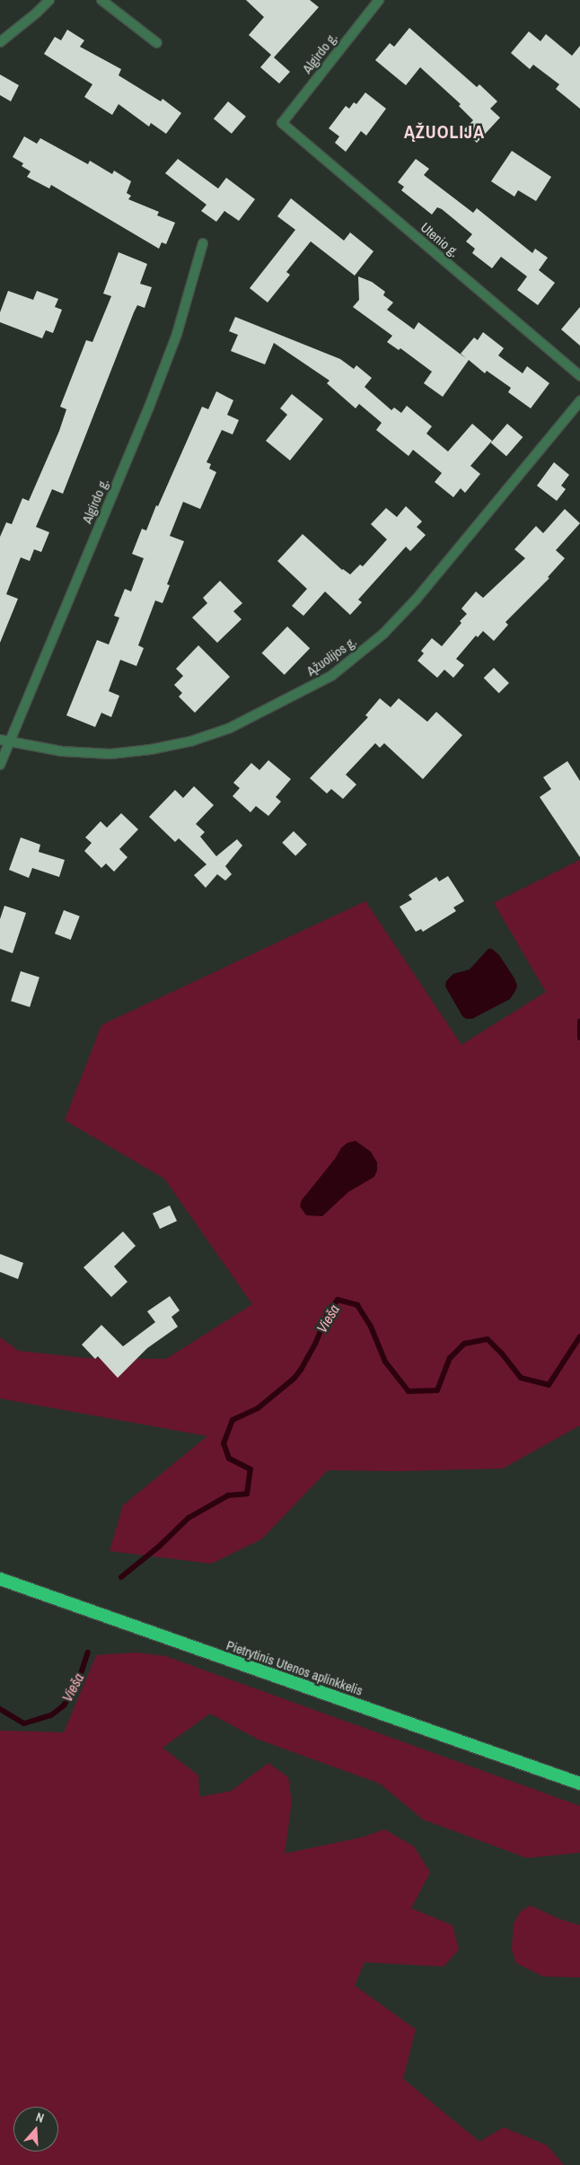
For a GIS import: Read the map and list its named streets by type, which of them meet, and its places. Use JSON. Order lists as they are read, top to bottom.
{
  "streets": {
    "highway": ["Pietrytinis Utenos aplinkkelis"],
    "street": ["Algirdo g.", "Utenio g.", "Ąžuolijos g."]
  },
  "crossings": [
    ["Algirdo g.", "Utenio g."],
    ["Algirdo g.", "Ąžuolijos g."]
  ],
  "districts": ["ĄŽUOLIJA"],
  "water": ["Vieša"],
  "north": "top"
}
